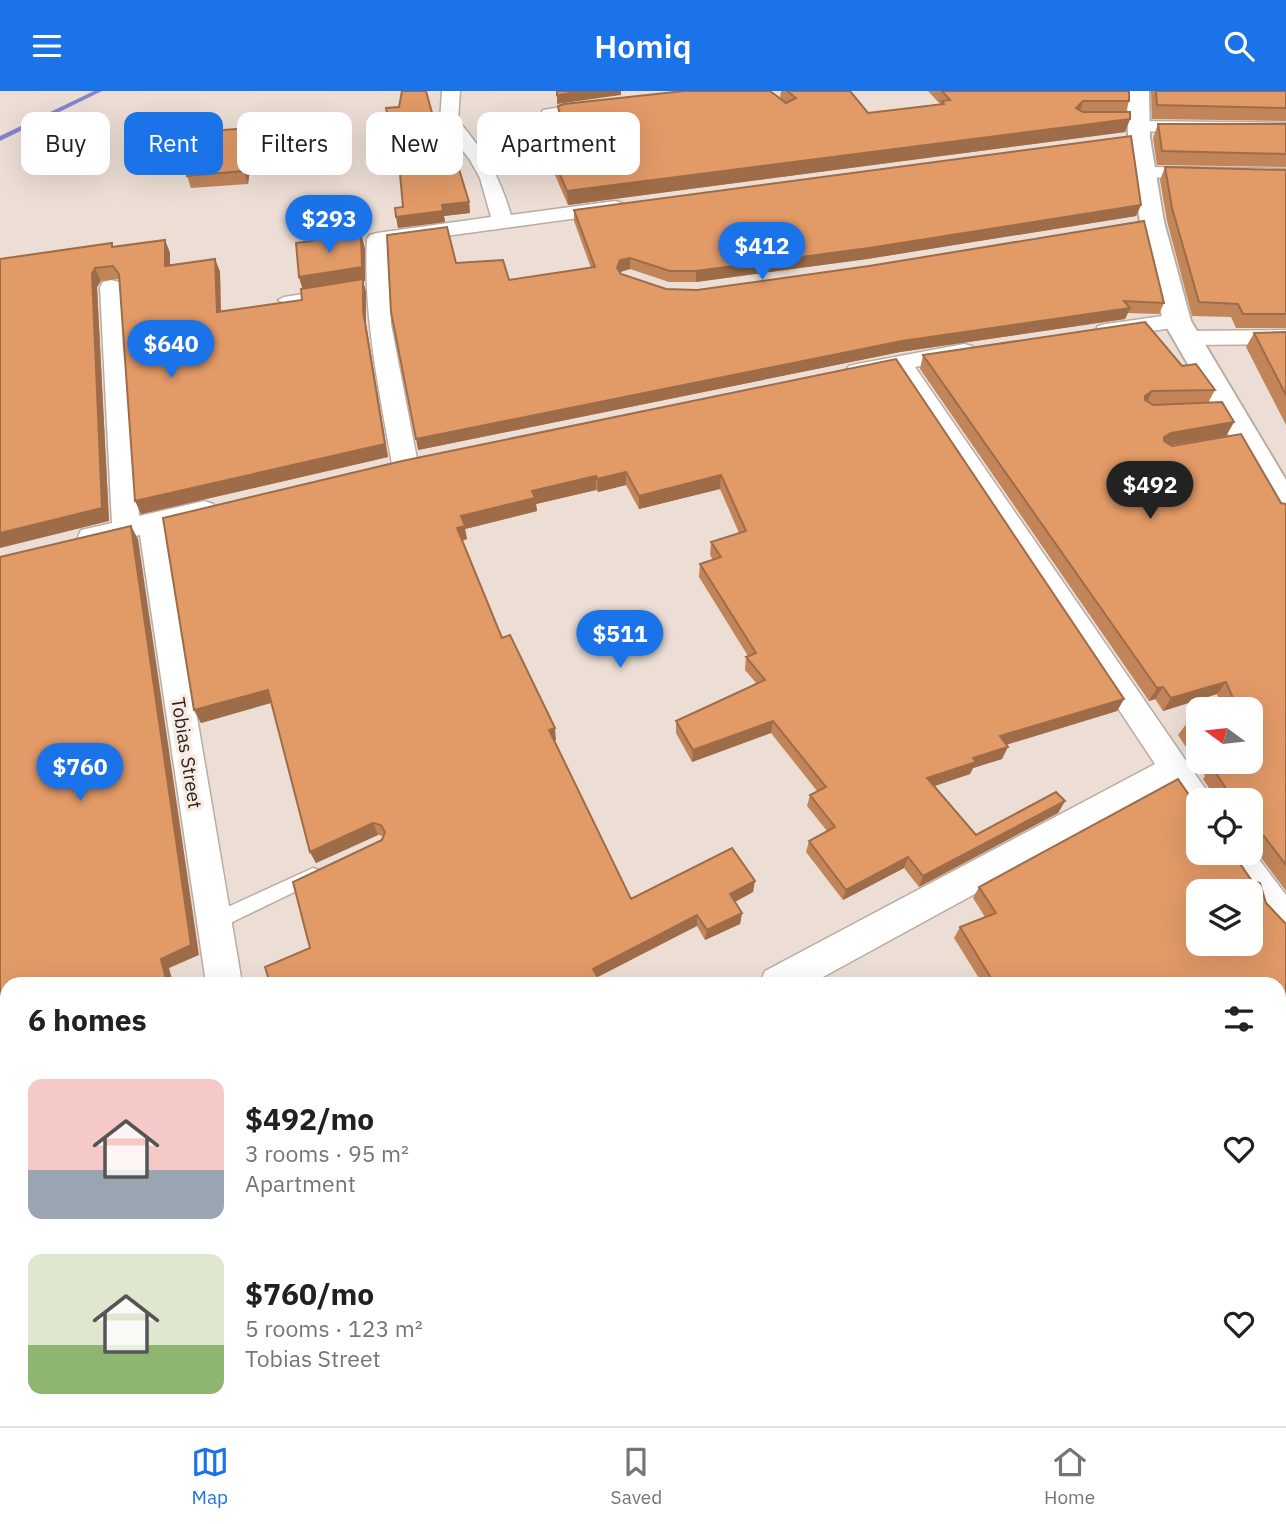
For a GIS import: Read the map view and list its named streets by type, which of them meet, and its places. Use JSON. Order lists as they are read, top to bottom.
{
  "streets": {
    "street": ["Tobias Street"]
  },
  "north": "left",
  "page": {
    "header": "Homiq",
    "chip": [
      "Buy",
      "Rent",
      "Filters",
      "New",
      "Apartment"
    ],
    "price": [
      "$293",
      "$412",
      "$640",
      "$492",
      "$511",
      "$760"
    ],
    "heading": "6 homes",
    "list": [
      {
        "name": "$492/mo",
        "note": "3 rooms · 95 m² · Apartment"
      },
      {
        "name": "$760/mo",
        "note": "5 rooms · 123 m² · Tobias Street"
      }
    ],
    "tabs": ["Map", "Saved", "Home"]
  }
}
